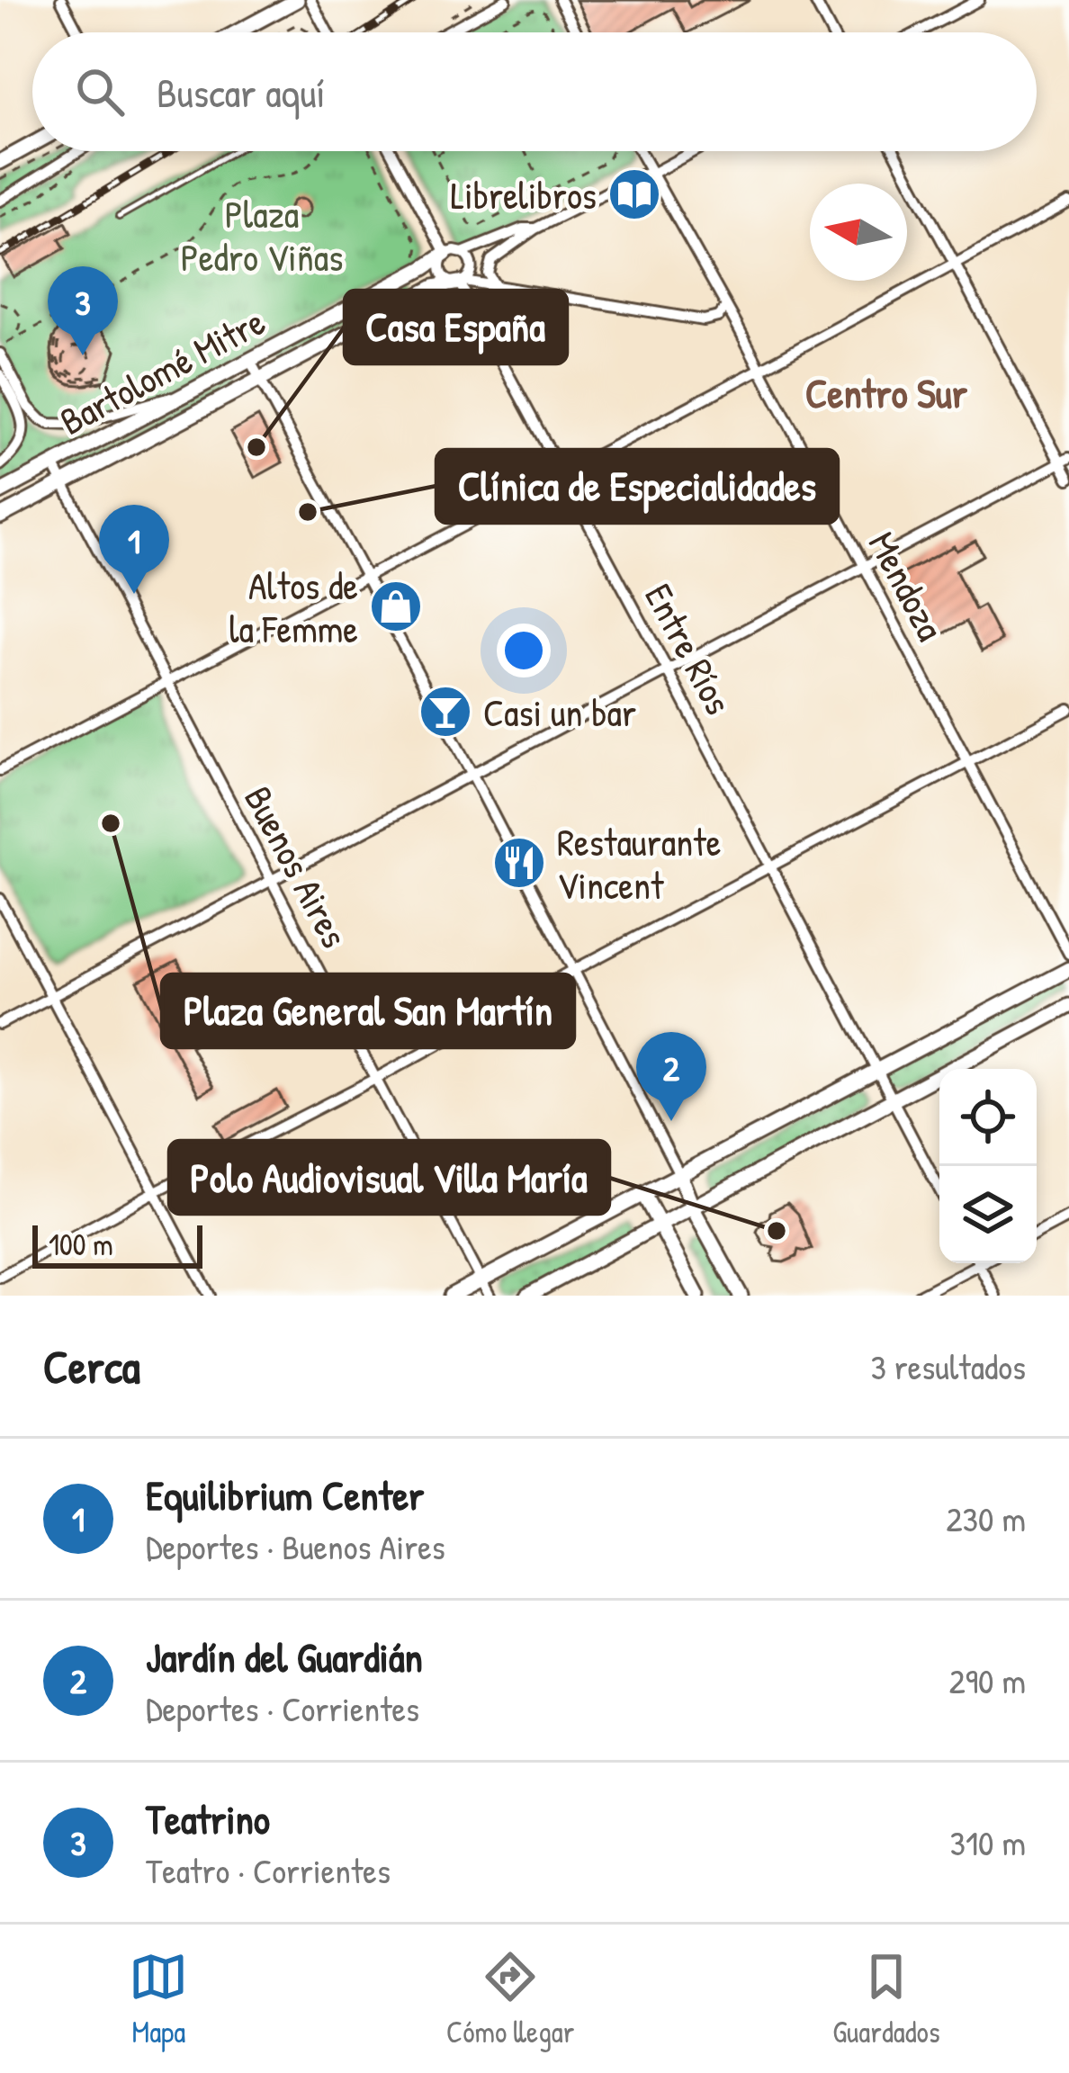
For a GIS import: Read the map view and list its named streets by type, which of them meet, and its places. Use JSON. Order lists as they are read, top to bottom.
{
  "streets": {
    "main road": ["Bartolomé Mitre"],
    "street": ["Mendoza", "Entre Ríos", "Buenos Aires"]
  },
  "crossings": [
    ["Bartolomé Mitre", "Mendoza"],
    ["Bartolomé Mitre", "Entre Ríos"],
    ["Bartolomé Mitre", "Buenos Aires"]
  ],
  "districts": ["Centro Sur"],
  "parks": ["Plaza Pedro Viñas"],
  "places": {
    "library": ["Librelibros"],
    "other": [
      "Casa España",
      "Clínica de Especialidades",
      "Plaza General San Martín",
      "Polo Audiovisual Villa María"
    ],
    "shop": ["Altos de la Femme"],
    "bar": ["Casi un bar"],
    "restaurant": ["Restaurante Vincent"]
  },
  "scale_bar": "100 m",
  "north": "left",
  "page": {
    "search": "Buscar aquí",
    "pins": ["3", "1", "2"],
    "scale": "100 m",
    "heading": ["Cerca", "3 resultados"],
    "list": [
      {
        "mark": "1",
        "name": "Equilibrium Center",
        "note": "Deportes · Buenos Aires",
        "value": "230 m"
      },
      {
        "mark": "2",
        "name": "Jardín del Guardián",
        "note": "Deportes · Corrientes",
        "value": "290 m"
      },
      {
        "mark": "3",
        "name": "Teatrino",
        "note": "Teatro · Corrientes",
        "value": "310 m"
      }
    ],
    "nav": ["Mapa", "Cómo llegar", "Guardados"]
  }
}
